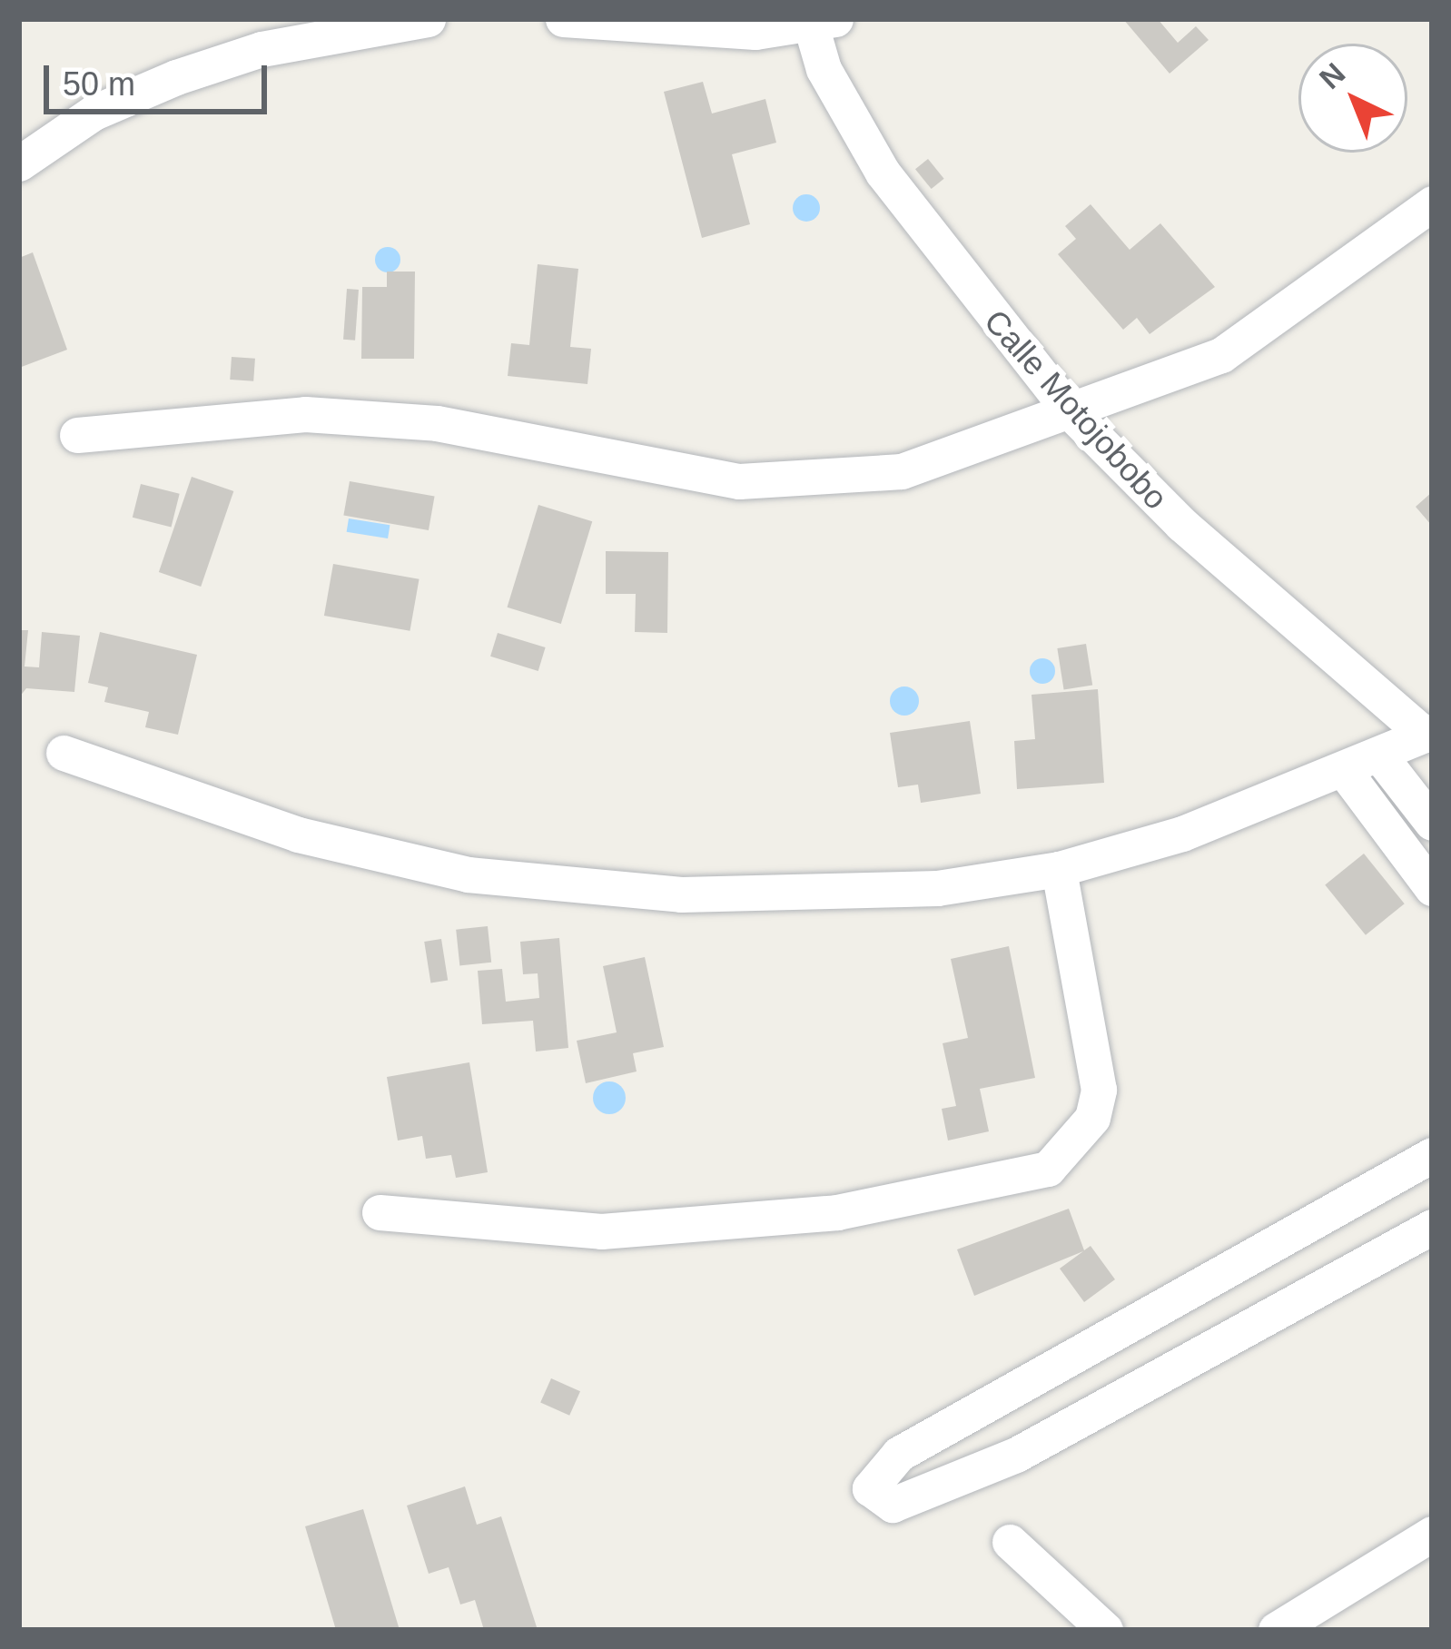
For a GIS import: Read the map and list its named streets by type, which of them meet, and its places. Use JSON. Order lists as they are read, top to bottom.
{
  "streets": {
    "street": ["Calle Motojobobo"]
  },
  "scale_bar": "50 m",
  "north": "top left"
}
